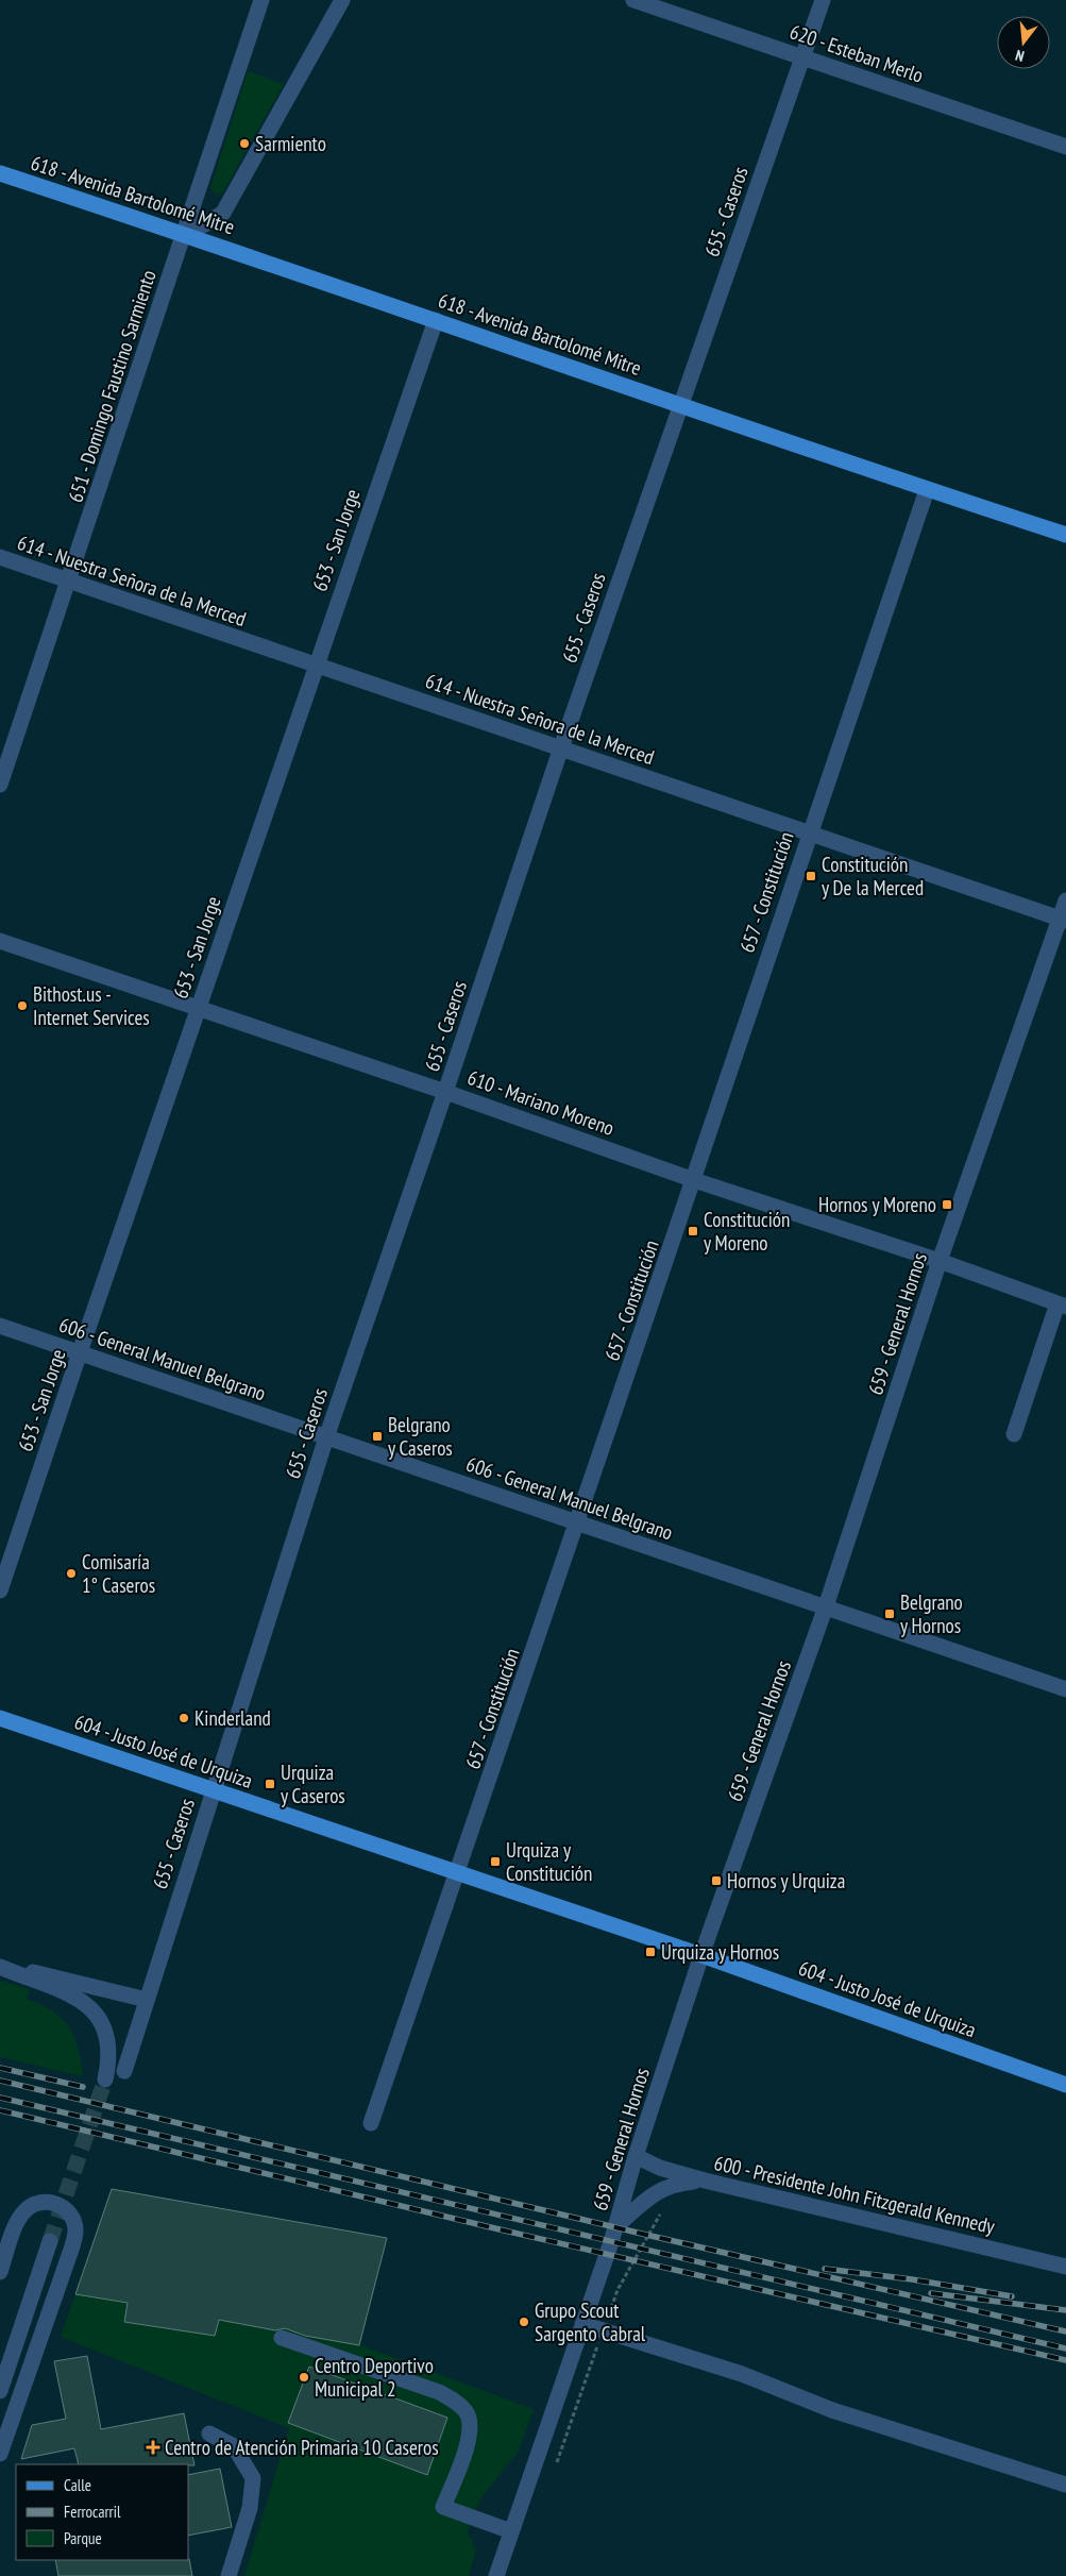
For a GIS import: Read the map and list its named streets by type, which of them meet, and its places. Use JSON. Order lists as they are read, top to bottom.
{
  "streets": {
    "main road": ["618 - Avenida Bartolomé Mitre", "604 - Justo José de Urquiza"],
    "street": [
      "620 - Esteban Merlo",
      "655 - Caseros",
      "651 - Domingo Faustino Sarmiento",
      "653 - San Jorge",
      "614 - Nuestra Señora de la Merced",
      "657 - Constitución",
      "610 - Mariano Moreno",
      "659 - General Hornos",
      "606 - General Manuel Belgrano",
      "600 - Presidente John Fitzgerald Kennedy"
    ]
  },
  "crossings": [
    ["620 - Esteban Merlo", "655 - Caseros"],
    ["618 - Avenida Bartolomé Mitre", "655 - Caseros"],
    ["618 - Avenida Bartolomé Mitre", "651 - Domingo Faustino Sarmiento"],
    ["618 - Avenida Bartolomé Mitre", "653 - San Jorge"],
    ["618 - Avenida Bartolomé Mitre", "657 - Constitución"],
    ["655 - Caseros", "614 - Nuestra Señora de la Merced"],
    ["655 - Caseros", "610 - Mariano Moreno"],
    ["655 - Caseros", "606 - General Manuel Belgrano"],
    ["655 - Caseros", "604 - Justo José de Urquiza"],
    ["651 - Domingo Faustino Sarmiento", "614 - Nuestra Señora de la Merced"],
    ["653 - San Jorge", "614 - Nuestra Señora de la Merced"],
    ["653 - San Jorge", "610 - Mariano Moreno"],
    ["653 - San Jorge", "606 - General Manuel Belgrano"],
    ["614 - Nuestra Señora de la Merced", "657 - Constitución"],
    ["614 - Nuestra Señora de la Merced", "659 - General Hornos"],
    ["657 - Constitución", "610 - Mariano Moreno"],
    ["657 - Constitución", "606 - General Manuel Belgrano"],
    ["657 - Constitución", "604 - Justo José de Urquiza"],
    ["610 - Mariano Moreno", "659 - General Hornos"],
    ["659 - General Hornos", "606 - General Manuel Belgrano"],
    ["659 - General Hornos", "604 - Justo José de Urquiza"],
    ["659 - General Hornos", "600 - Presidente John Fitzgerald Kennedy"]
  ],
  "places": {
    "other": [
      "Sarmiento",
      "Bithost.us - Internet Services",
      "Comisaría 1° Caseros",
      "Kinderland",
      "Grupo Scout Sargento Cabral",
      "Centro Deportivo Municipal 2"
    ],
    "transit": [
      "Constitución y De la Merced",
      "Hornos y Moreno",
      "Constitución y Moreno",
      "Belgrano y Caseros",
      "Belgrano y Hornos",
      "Urquiza y Caseros",
      "Urquiza y Constitución",
      "Hornos y Urquiza",
      "Urquiza y Hornos"
    ],
    "health": ["Centro de Atención Primaria 10 Caseros"]
  },
  "legend": ["Calle", "Ferrocarril", "Parque"],
  "north": "bottom"
}
